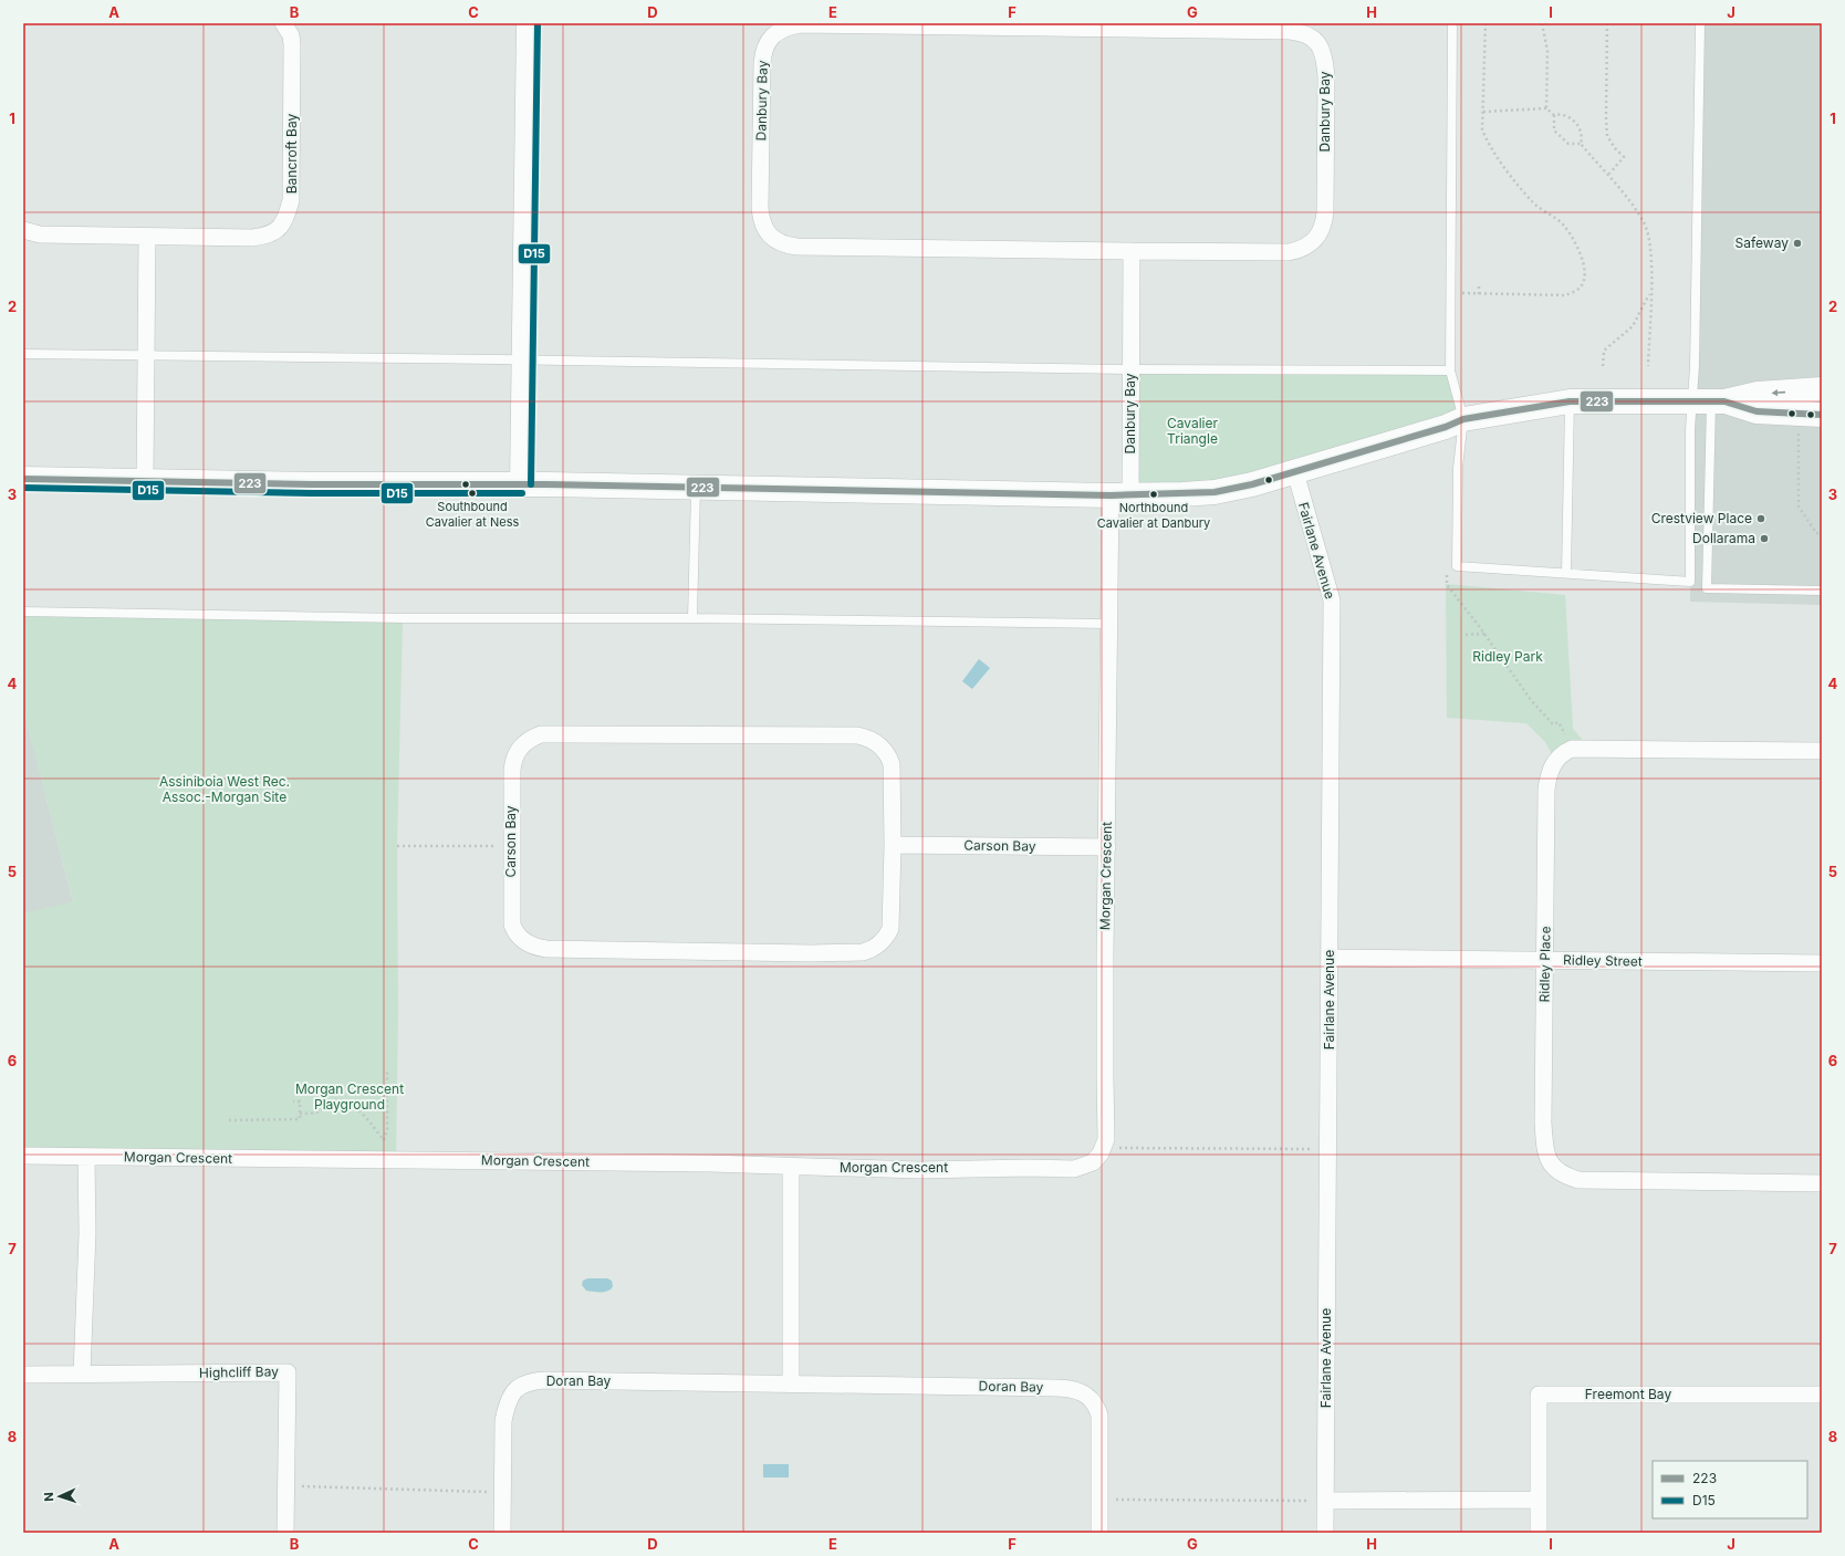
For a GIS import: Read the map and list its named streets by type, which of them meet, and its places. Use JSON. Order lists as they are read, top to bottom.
{
  "streets": {
    "street": [
      "Danbury Bay",
      "Bancroft Bay",
      "Fairlane Avenue",
      "Carson Bay",
      "Morgan Crescent",
      "Ridley Street",
      "Ridley Place",
      "Highcliff Bay",
      "Doran Bay",
      "Freemont Bay"
    ]
  },
  "crossings": [
    ["Danbury Bay", "Morgan Crescent"],
    ["Fairlane Avenue", "Ridley Street"],
    ["Carson Bay", "Morgan Crescent"],
    ["Ridley Street", "Ridley Place"]
  ],
  "parks": [
    "Cavalier Triangle",
    "Ridley Park",
    "Assiniboia West Rec. Assoc.-Morgan Site",
    "Morgan Crescent Playground"
  ],
  "places": [
    "Safeway",
    "Southbound Cavalier at Ness",
    "Northbound Cavalier at Danbury",
    "Crestview Place",
    "Dollarama"
  ],
  "lines": ["transit line D15", "transit line 223"],
  "legend": ["223", "D15"],
  "north": "left",
  "grid": {
    "columns": [
      "A",
      "B",
      "C",
      "D",
      "E",
      "F",
      "G",
      "H",
      "I",
      "J"
    ],
    "rows": [
      "1",
      "2",
      "3",
      "4",
      "5",
      "6",
      "7",
      "8"
    ]
  }
}
